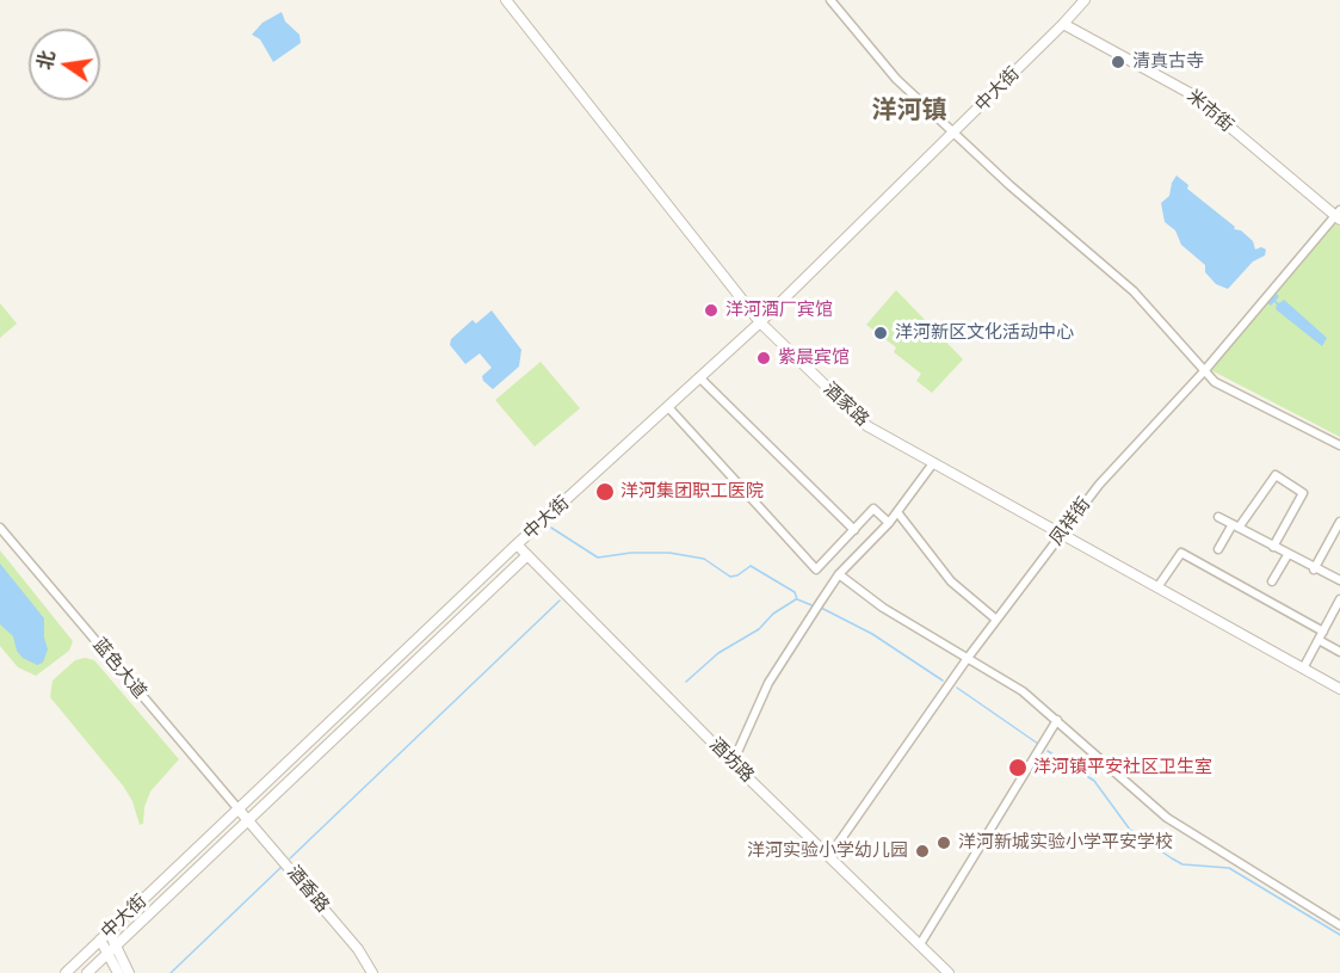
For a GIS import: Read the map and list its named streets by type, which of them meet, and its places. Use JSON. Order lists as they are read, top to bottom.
{
  "streets": {
    "street": [
      "中大街",
      "米市街",
      "酒家路",
      "凤祥街",
      "蓝色大道",
      "酒坊路",
      "酒香路"
    ]
  },
  "crossings": [
    ["中大街", "米市街"],
    ["中大街", "酒家路"],
    ["中大街", "蓝色大道"],
    ["中大街", "酒坊路"],
    ["中大街", "酒香路"],
    ["米市街", "凤祥街"],
    ["酒家路", "凤祥街"],
    ["凤祥街", "酒坊路"],
    ["蓝色大道", "酒香路"]
  ],
  "districts": ["洋河镇"],
  "places": [
    "清真古寺",
    "洋河酒厂宾馆",
    "洋河新区文化活动中心",
    "紫晨宾馆",
    "洋河集团职工医院",
    "洋河镇平安社区卫生室",
    "洋河新城实验小学平安学校",
    "洋河实验小学幼儿园"
  ],
  "north": "left"
}
